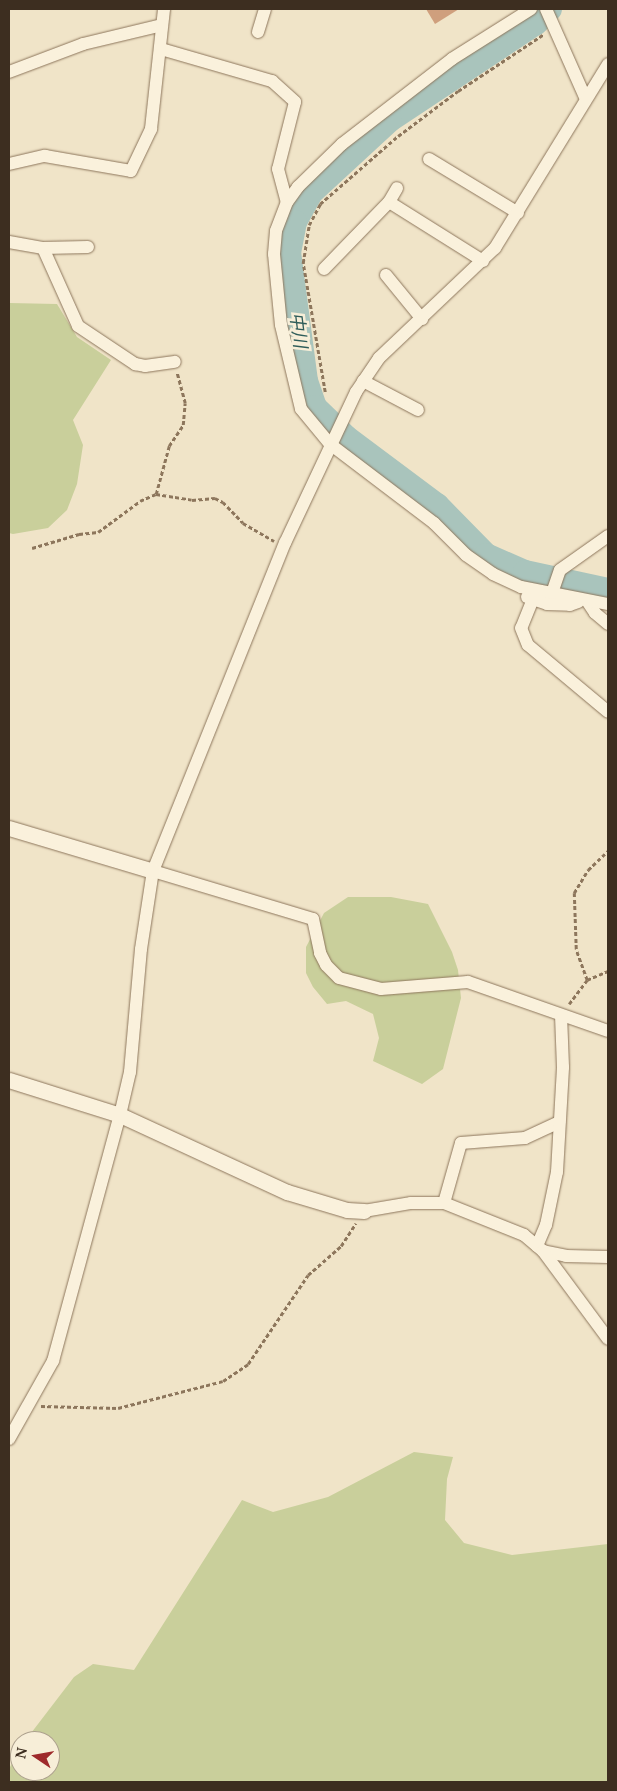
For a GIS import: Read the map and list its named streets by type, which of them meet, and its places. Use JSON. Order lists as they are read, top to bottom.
{
  "water": ["中川"],
  "north": "left"
}
